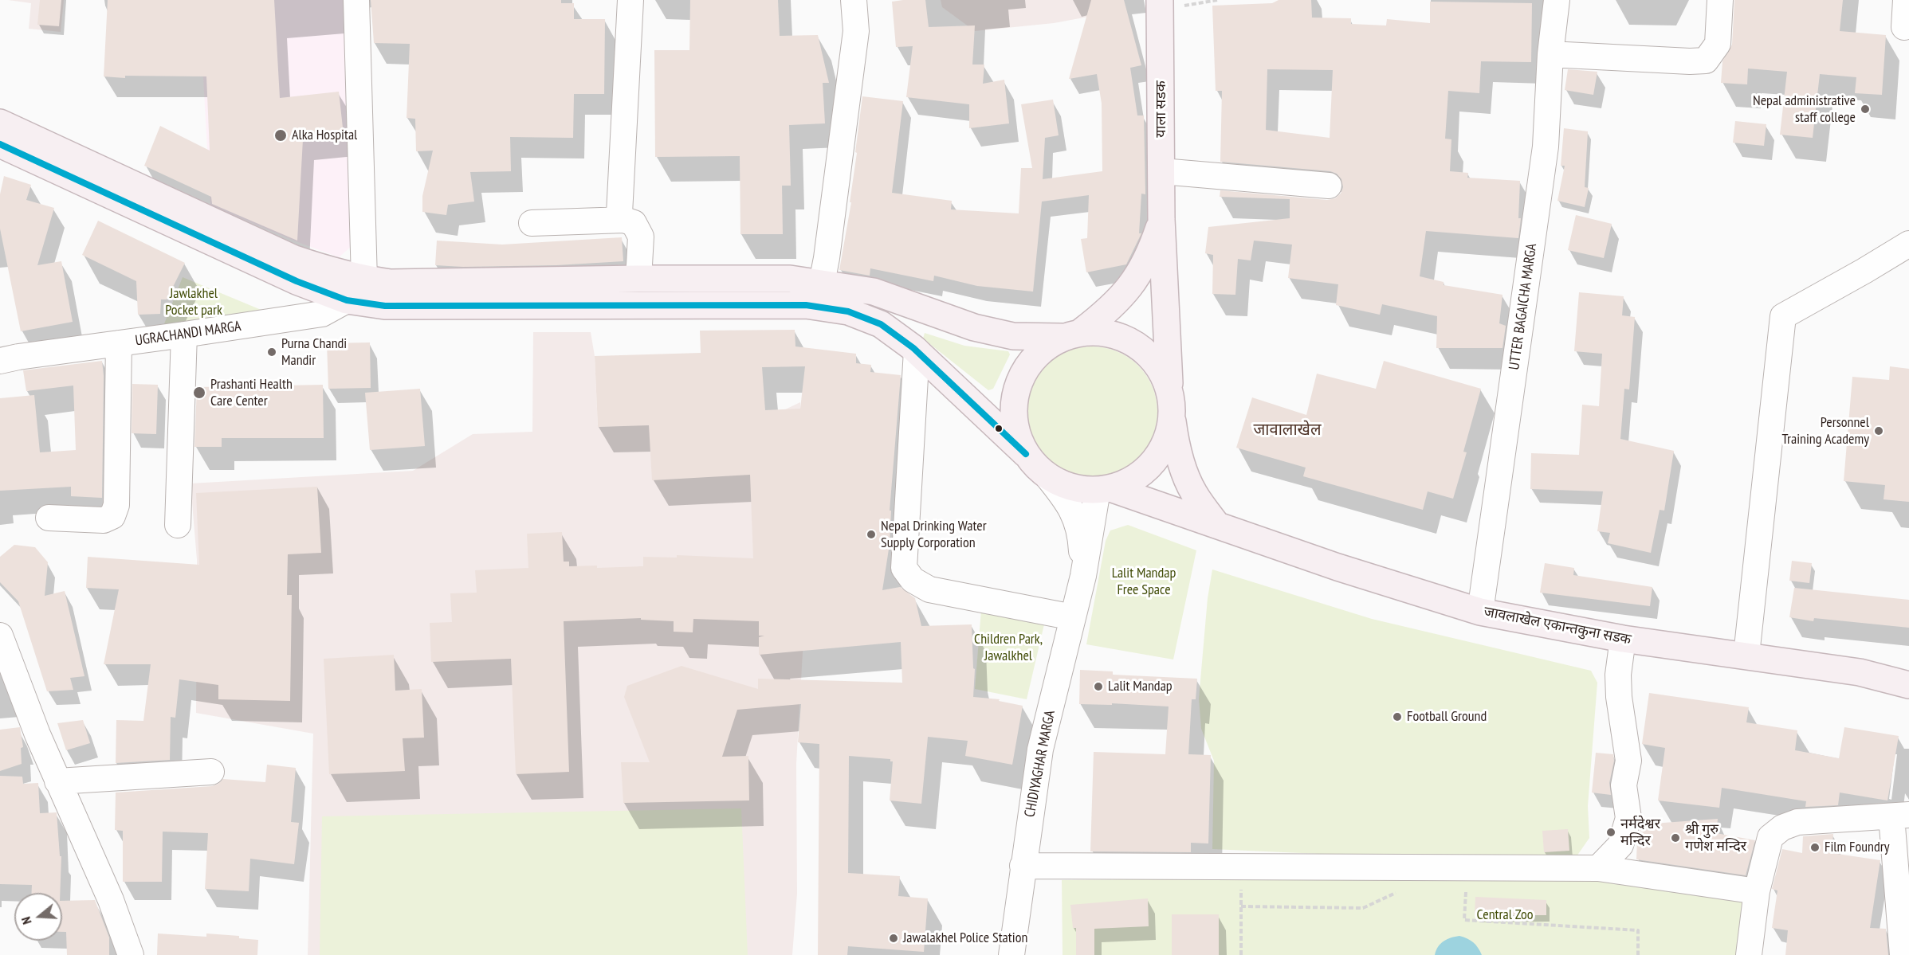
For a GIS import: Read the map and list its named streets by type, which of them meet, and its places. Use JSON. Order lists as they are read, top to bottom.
{
  "streets": {
    "main road": ["याला सडक", "जावलाखेल एकान्तकुना सडक"],
    "street": ["UTTER BAGAICHA MARGA", "UGRACHANDI MARGA", "CHIDIYAGHAR MARGA"]
  },
  "crossings": [
    ["UTTER BAGAICHA MARGA", "जावलाखेल एकान्तकुना सडक"],
    ["जावलाखेल एकान्तकुना सडक", "CHIDIYAGHAR MARGA"]
  ],
  "districts": ["जावालाखेल"],
  "parks": [
    "Jawlakhel Pocket park",
    "Lalit Mandap Free Space",
    "Children Park, Jawalkhel",
    "Central Zoo"
  ],
  "places": [
    "Nepal administrative staff college",
    "Alka Hospital",
    "Purna Chandi Mandir",
    "Prashanti Health Care Center",
    "Personnel Training Academy",
    "Nepal Drinking Water Supply Corporation",
    "Lalit Mandap",
    "Football Ground",
    "नर्मदेश्वर मन्दिर",
    "श्री गुरु गणेश मन्दिर",
    "Film Foundry",
    "Jawalakhel Police Station"
  ],
  "north": "left"
}
